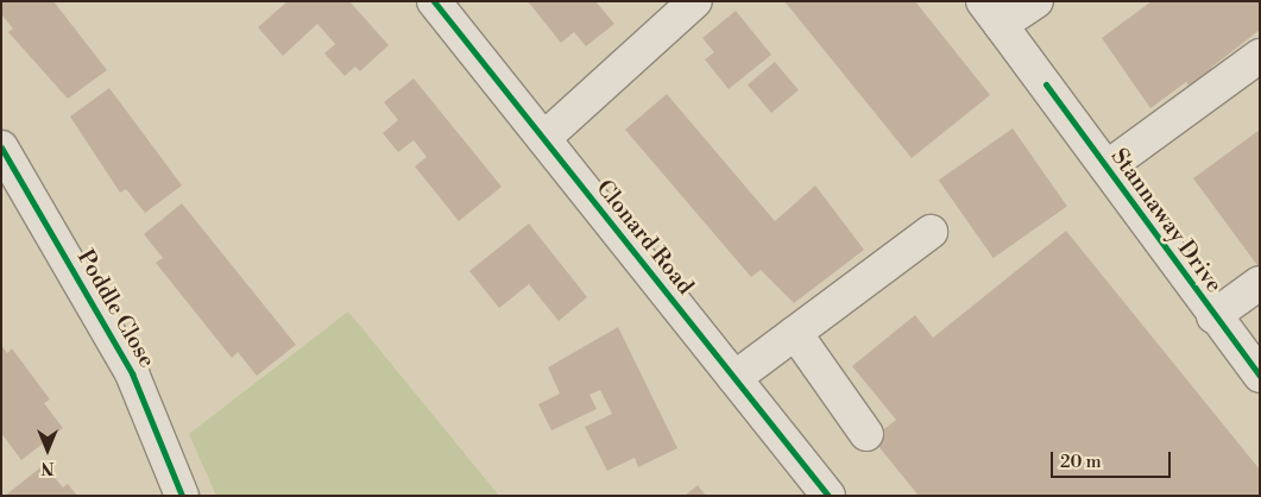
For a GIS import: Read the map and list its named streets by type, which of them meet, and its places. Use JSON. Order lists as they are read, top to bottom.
{
  "streets": {
    "street": ["Stannaway Drive", "Clonard Road", "Poddle Close"]
  },
  "scale_bar": "20 m",
  "north": "bottom"
}
